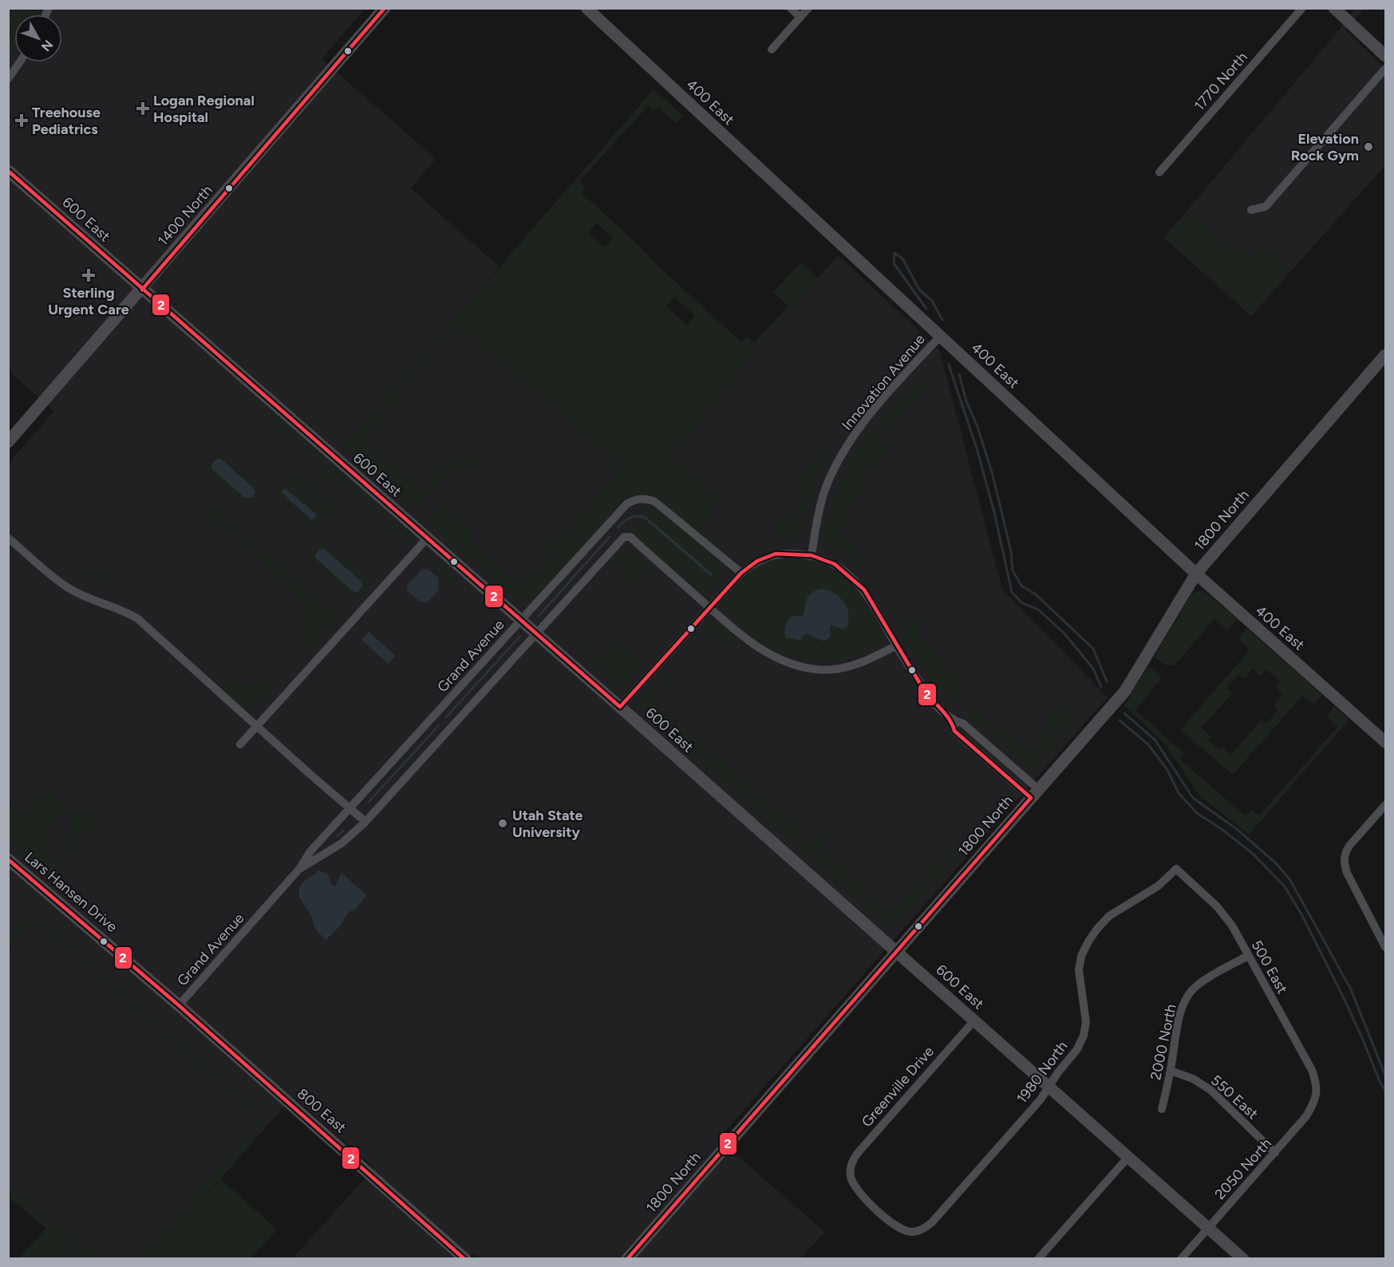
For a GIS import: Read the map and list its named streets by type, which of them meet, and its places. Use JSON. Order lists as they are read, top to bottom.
{
  "streets": {
    "street": [
      "1770 North",
      "400 East",
      "1400 North",
      "600 East",
      "Innovation Avenue",
      "1800 North",
      "Grand Avenue",
      "Lars Hansen Drive",
      "500 East",
      "2000 North",
      "1980 North",
      "Greenville Drive",
      "550 East",
      "800 East",
      "2050 North"
    ]
  },
  "crossings": [
    ["400 East", "Innovation Avenue"],
    ["400 East", "1800 North"],
    ["1400 North", "600 East"],
    ["600 East", "1800 North"],
    ["600 East", "Grand Avenue"],
    ["600 East", "1980 North"],
    ["600 East", "Greenville Drive"],
    ["600 East", "2050 North"],
    ["Grand Avenue", "Lars Hansen Drive"],
    ["Grand Avenue", "800 East"],
    ["Lars Hansen Drive", "800 East"],
    ["500 East", "2000 North"],
    ["500 East", "1980 North"],
    ["500 East", "2050 North"],
    ["2000 North", "550 East"],
    ["1980 North", "Greenville Drive"],
    ["550 East", "2050 North"]
  ],
  "places": {
    "health": ["Logan Regional Hospital", "Treehouse Pediatrics", "Sterling Urgent Care"],
    "other": ["Elevation Rock Gym", "Utah State University"]
  },
  "lines": ["transit line 2"],
  "north": "bottom right"
}
